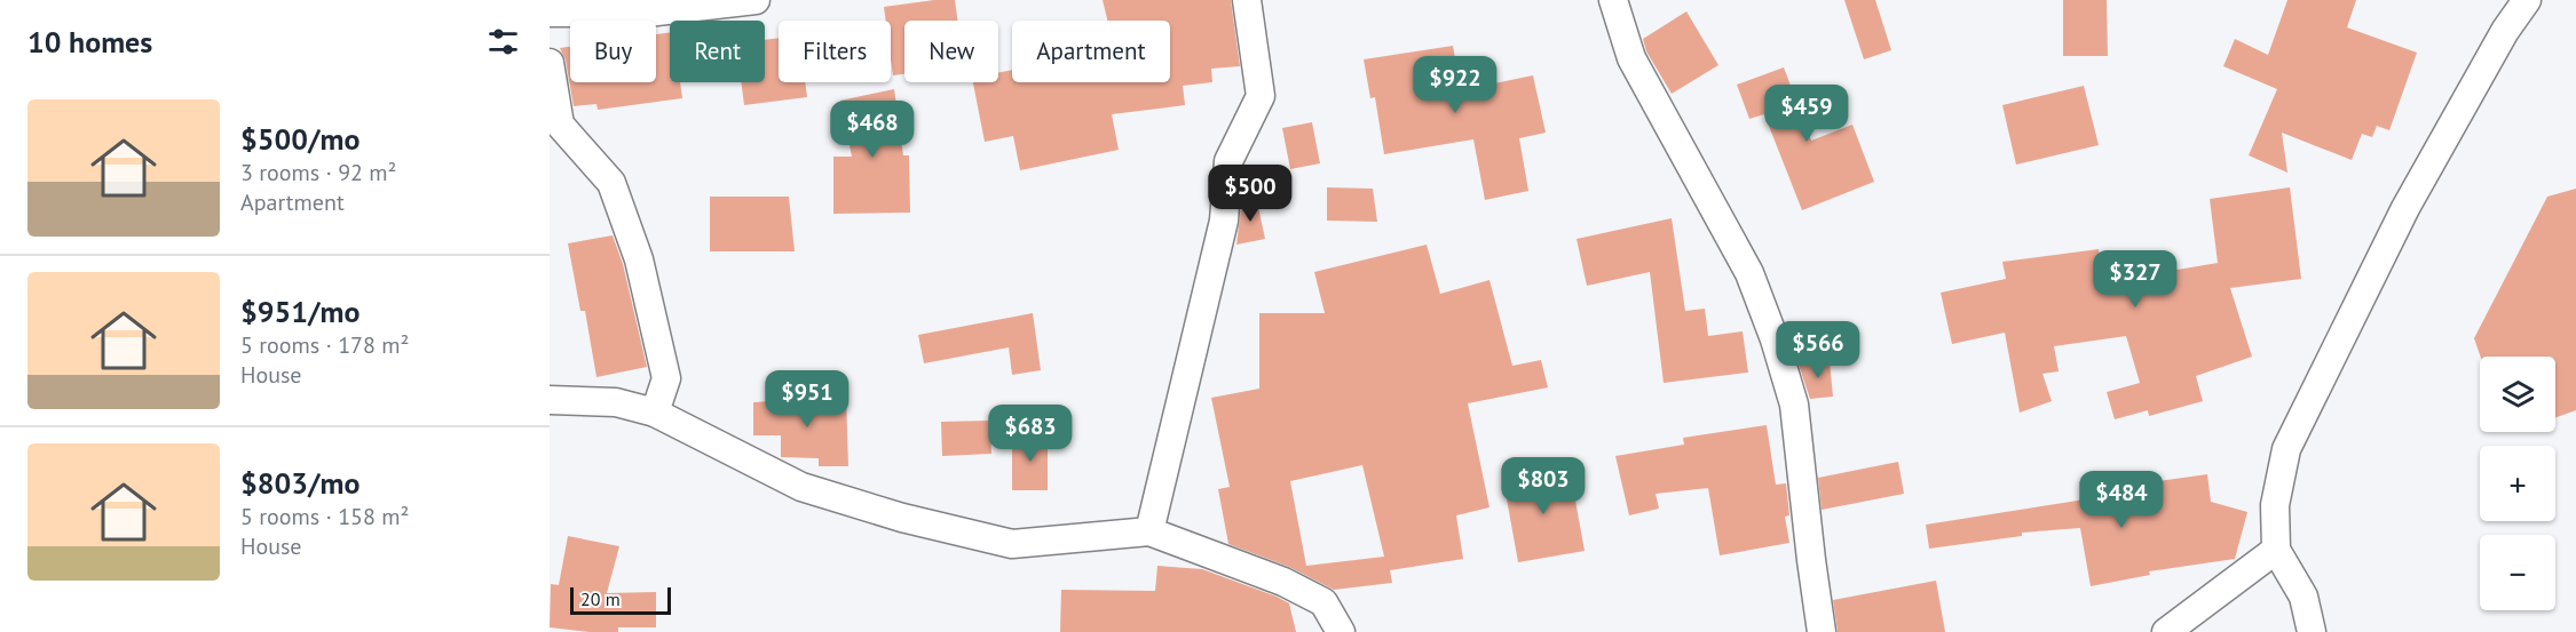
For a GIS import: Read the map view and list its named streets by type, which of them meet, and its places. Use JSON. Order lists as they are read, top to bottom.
{
  "scale_bar": "20 m",
  "page": {
    "heading": "10 homes",
    "chip": [
      "Buy",
      "Rent",
      "Filters",
      "New",
      "Apartment"
    ],
    "price": [
      "$922",
      "$459",
      "$468",
      "$500",
      "$327",
      "$566",
      "$951",
      "$683",
      "$803",
      "$484"
    ],
    "list": [
      {
        "name": "$500/mo",
        "note": "3 rooms · 92 m² · Apartment"
      },
      {
        "name": "$951/mo",
        "note": "5 rooms · 178 m² · House"
      },
      {
        "name": "$803/mo",
        "note": "5 rooms · 158 m² · House"
      }
    ],
    "map_buttons": ["+", "−"],
    "scale": "20 m"
  }
}
